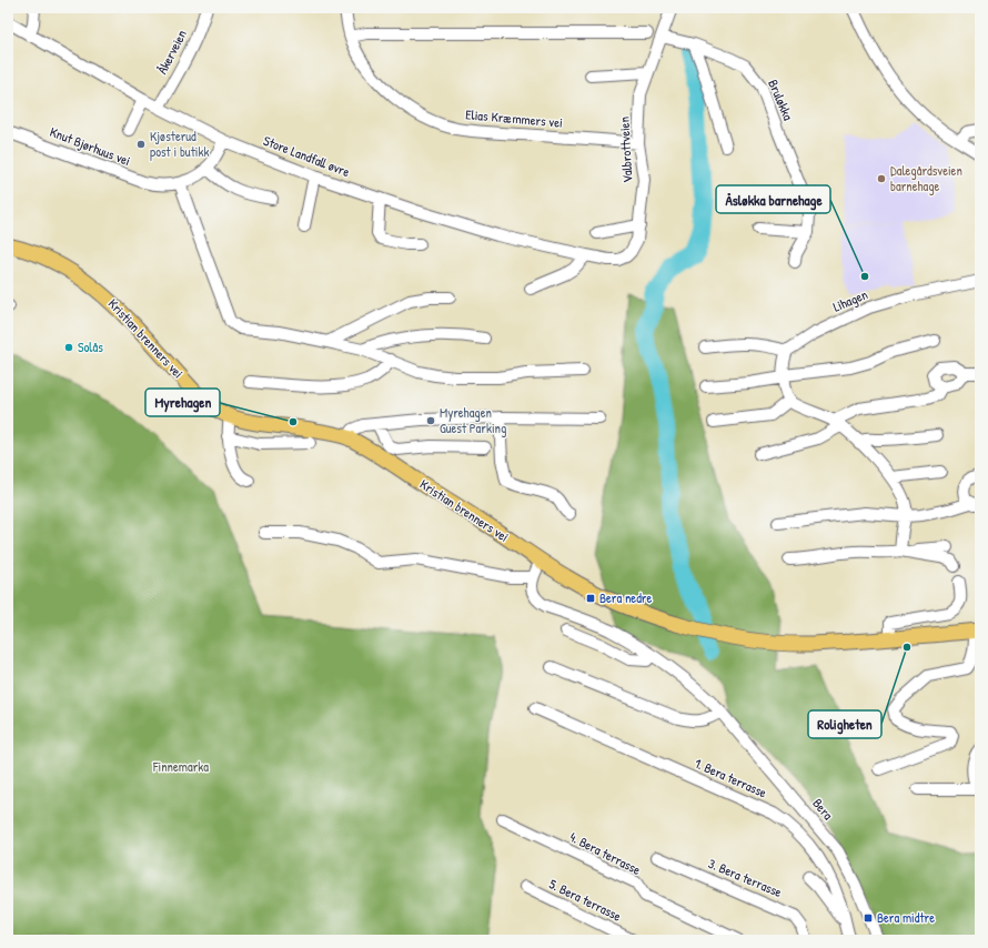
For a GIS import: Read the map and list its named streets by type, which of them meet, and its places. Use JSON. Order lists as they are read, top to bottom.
{
  "streets": {
    "main road": ["Kristian brenners vei"],
    "street": [
      "Åkerveien",
      "Bruløkka",
      "Elias Kræmmers vei",
      "Knut Bjørhuus vei",
      "Valbrottveien",
      "Store Landfall øvre",
      "Lihagen",
      "1. Bera terrasse",
      "Bera",
      "4. Bera terrasse",
      "3. Bera terrasse",
      "5. Bera terrasse"
    ]
  },
  "crossings": [
    ["Åkerveien", "Store Landfall øvre"],
    ["Bruløkka", "Valbrottveien"],
    ["Elias Kræmmers vei", "Valbrottveien"],
    ["Knut Bjørhuus vei", "Store Landfall øvre"],
    ["Valbrottveien", "Store Landfall øvre"]
  ],
  "parks": ["Finnemarka"],
  "places": {
    "other": [
      "Kjøsterud post i butikk",
      "Dalegårdsveien barnehage",
      "Åsløkka barnehage",
      "Solås",
      "Myrehagen Guest Parking",
      "Myrehagen",
      "Roligheten"
    ],
    "transit": ["Bera nedre", "Bera midtre"]
  }
}
